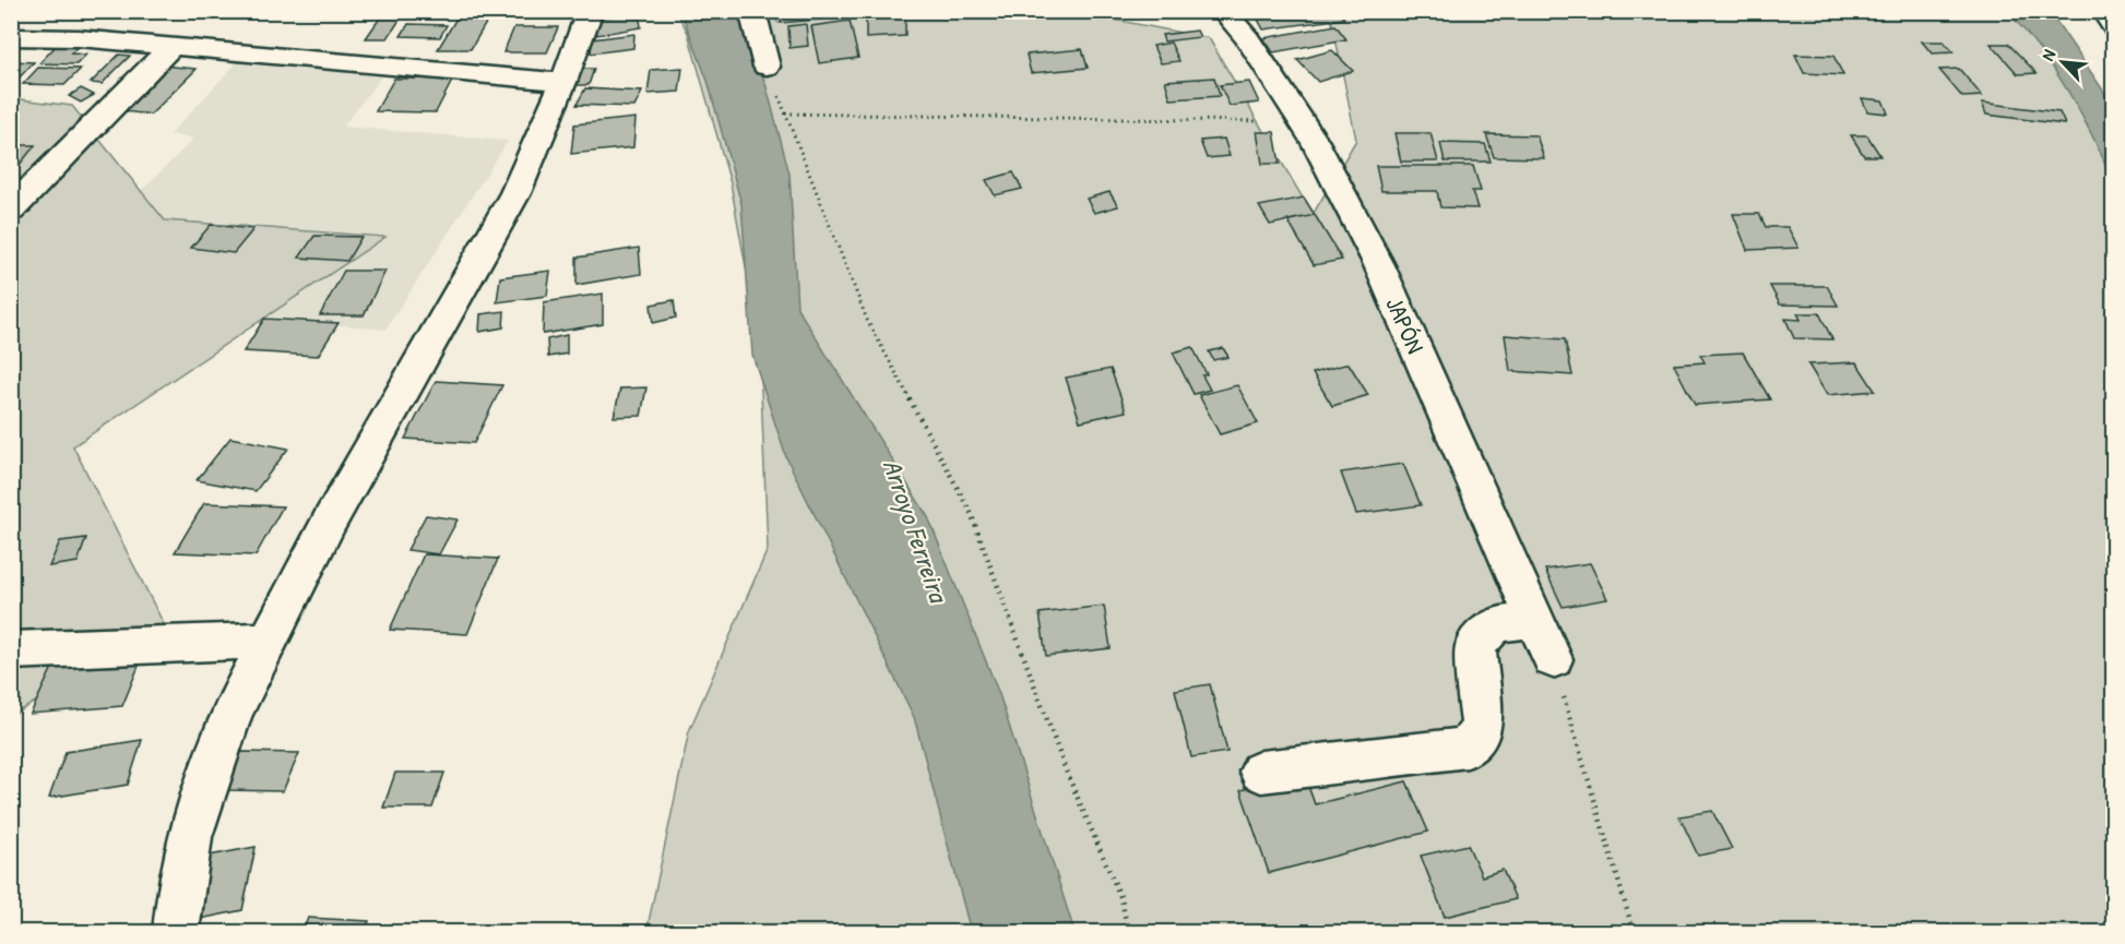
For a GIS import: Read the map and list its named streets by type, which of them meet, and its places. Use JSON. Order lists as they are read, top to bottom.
{
  "streets": {
    "street": ["JAPÓN"]
  },
  "water": ["Arroyo Ferreira"],
  "north": "top left"
}
